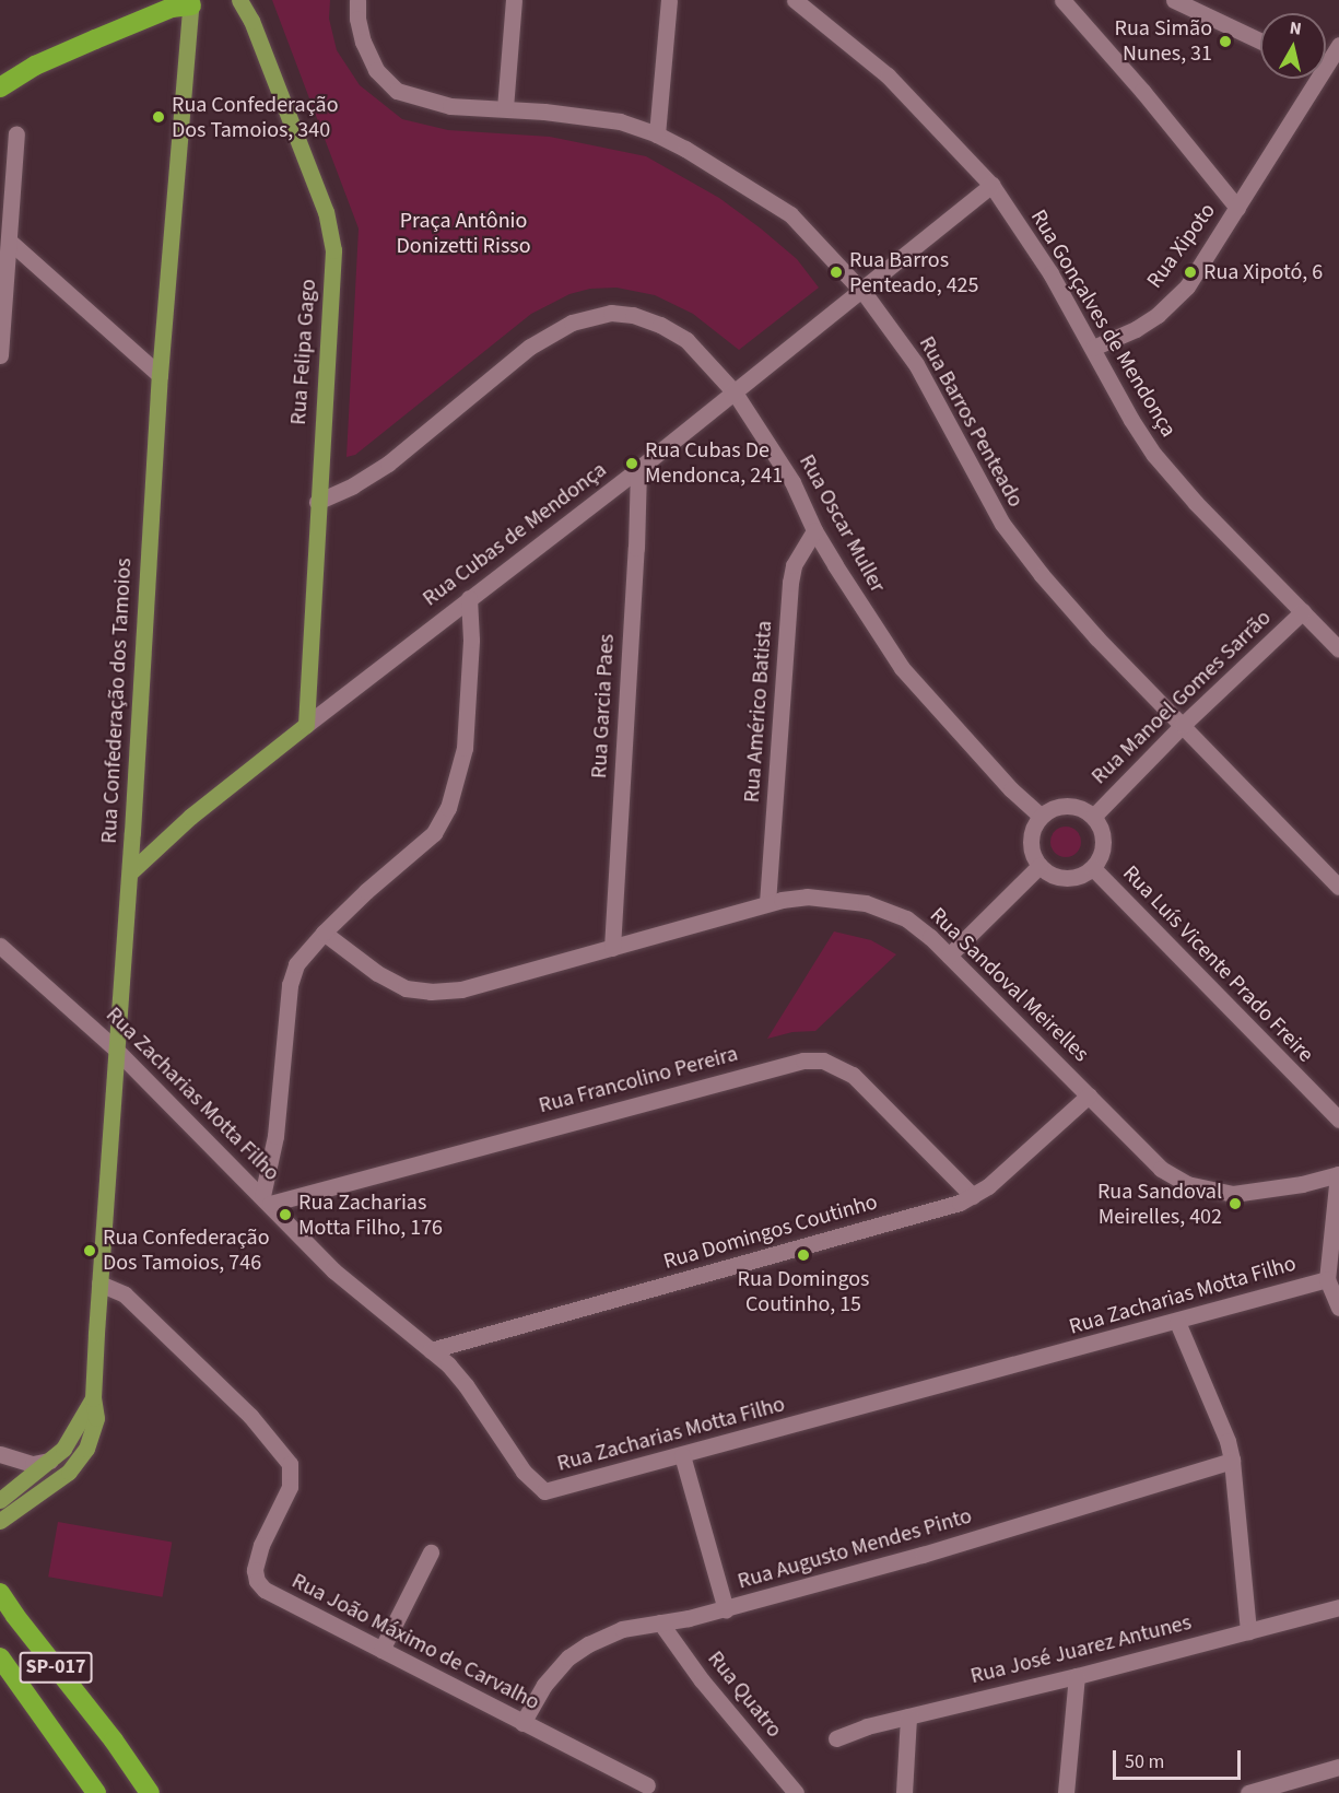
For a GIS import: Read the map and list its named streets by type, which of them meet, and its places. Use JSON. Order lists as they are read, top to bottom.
{
  "streets": {
    "highway": ["SP-017"],
    "main road": ["Rua Felipa Gago", "Rua Cubas de Mendonça", "Rua Confederação dos Tamoios"],
    "street": [
      "Rua Xipoto",
      "Rua Gonçalves de Mendonça",
      "Rua Barros Penteado",
      "Rua Oscar Muller",
      "Rua Manoel Gomes Sarrão",
      "Rua Garcia Paes",
      "Rua Américo Batista",
      "Rua Luís Vicente Prado Freire",
      "Rua Sandoval Meirelles",
      "Rua Francolino Pereira",
      "Rua Zacharias Motta Filho",
      "Rua Domingos Coutinho",
      "Rua Augusto Mendes Pinto",
      "Rua João Máximo de Carvalho",
      "Rua José Juarez Antunes",
      "Rua Quatro"
    ]
  },
  "crossings": [
    ["Rua Xipoto", "Rua Gonçalves de Mendonça"],
    ["Rua Gonçalves de Mendonça", "Rua Cubas de Mendonça"],
    ["Rua Gonçalves de Mendonça", "Rua Manoel Gomes Sarrão"],
    ["Rua Felipa Gago", "Rua Oscar Muller"],
    ["Rua Felipa Gago", "Rua Cubas de Mendonça"],
    ["Rua Barros Penteado", "Rua Cubas de Mendonça"],
    ["Rua Barros Penteado", "Rua Manoel Gomes Sarrão"],
    ["Rua Oscar Muller", "Rua Cubas de Mendonça"],
    ["Rua Oscar Muller", "Rua Manoel Gomes Sarrão"],
    ["Rua Oscar Muller", "Rua Américo Batista"],
    ["Rua Oscar Muller", "Rua Luís Vicente Prado Freire"],
    ["Rua Cubas de Mendonça", "Rua Confederação dos Tamoios"],
    ["Rua Cubas de Mendonça", "Rua Garcia Paes"],
    ["Rua Manoel Gomes Sarrão", "Rua Luís Vicente Prado Freire"],
    ["Rua Confederação dos Tamoios", "Rua Zacharias Motta Filho"],
    ["Rua Confederação dos Tamoios", "Rua João Máximo de Carvalho"],
    ["Rua Garcia Paes", "Rua Sandoval Meirelles"],
    ["Rua Américo Batista", "Rua Sandoval Meirelles"],
    ["Rua Sandoval Meirelles", "Rua Domingos Coutinho"],
    ["Rua Francolino Pereira", "Rua Zacharias Motta Filho"],
    ["Rua Francolino Pereira", "Rua Domingos Coutinho"],
    ["Rua Zacharias Motta Filho", "Rua Domingos Coutinho"],
    ["Rua Augusto Mendes Pinto", "Rua João Máximo de Carvalho"],
    ["Rua Augusto Mendes Pinto", "Rua Quatro"]
  ],
  "parks": ["Praça Antônio Donizetti Risso"],
  "places": [
    "Rua Simão Nunes, 31",
    "Rua Confederação Dos Tamoios, 340",
    "Rua Barros Penteado, 425",
    "Rua Xipotó, 6",
    "Rua Cubas De Mendonca, 241",
    "Rua Sandoval Meirelles, 402",
    "Rua Zacharias Motta Filho, 176",
    "Rua Confederação Dos Tamoios, 746",
    "Rua Domingos Coutinho, 15"
  ],
  "scale_bar": "50 m",
  "north": "top"
}
